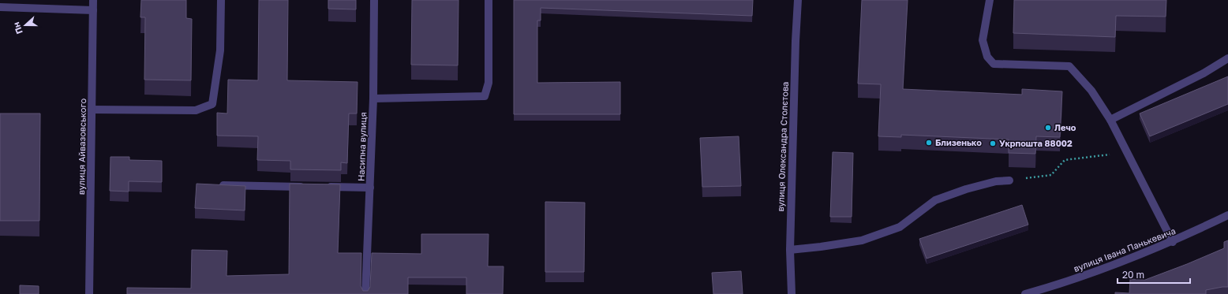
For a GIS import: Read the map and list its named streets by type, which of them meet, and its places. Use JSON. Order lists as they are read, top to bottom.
{
  "streets": {
    "street": [
      "вулиця Айвазовського",
      "Насипна вулиця",
      "вулиця Олександра Столєтова",
      "вулиця Івана Панькевича"
    ]
  },
  "places": ["Лечо", "Близенько", "Укрпошта 88002"],
  "scale_bar": "20 m",
  "north": "left"
}
